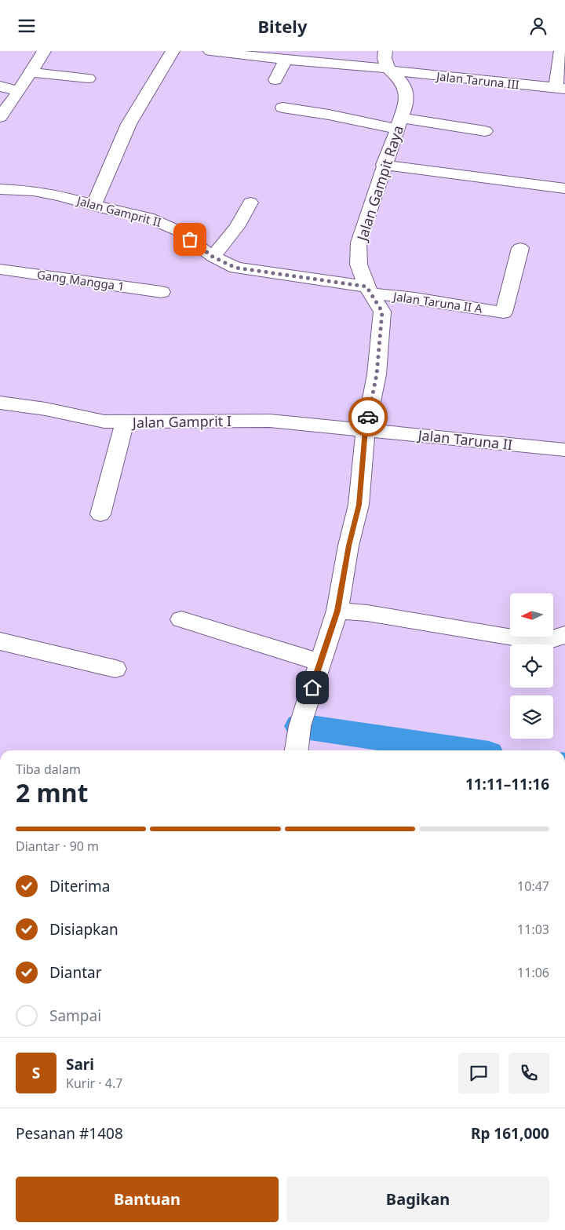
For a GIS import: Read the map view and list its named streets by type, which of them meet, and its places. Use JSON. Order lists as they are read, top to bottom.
{
  "streets": {
    "street": [
      "Jalan Taruna III",
      "Jalan Gampit Raya",
      "Jalan Gamprit II",
      "Gang Mangga 1",
      "Jalan Taruna II A",
      "Jalan Gamprit I",
      "Jalan Taruna II"
    ]
  },
  "crossings": [
    ["Jalan Taruna III", "Jalan Gampit Raya"],
    ["Jalan Gampit Raya", "Jalan Gamprit II"],
    ["Jalan Gampit Raya", "Jalan Taruna II A"],
    ["Jalan Gampit Raya", "Jalan Gamprit I"],
    ["Jalan Gampit Raya", "Jalan Taruna II"],
    ["Jalan Gamprit II", "Jalan Taruna II A"],
    ["Jalan Gamprit I", "Jalan Taruna II"]
  ],
  "north": "left",
  "page": {
    "header": "Bitely",
    "heading": ["2 mnt", "Tiba dalam", "11:11–11:16"],
    "panel": [
      "Sari",
      "Kurir · 4.7",
      "Pesanan #1408",
      "Rp 161,000"
    ],
    "bar": "Diantar · 90 m",
    "list": [
      ["Diterima", "10:47"],
      ["Disiapkan", "11:03"],
      ["Diantar", "11:06"],
      "Sampai"
    ],
    "round": "S",
    "buttons": ["Bantuan", "Bagikan"]
  }
}
